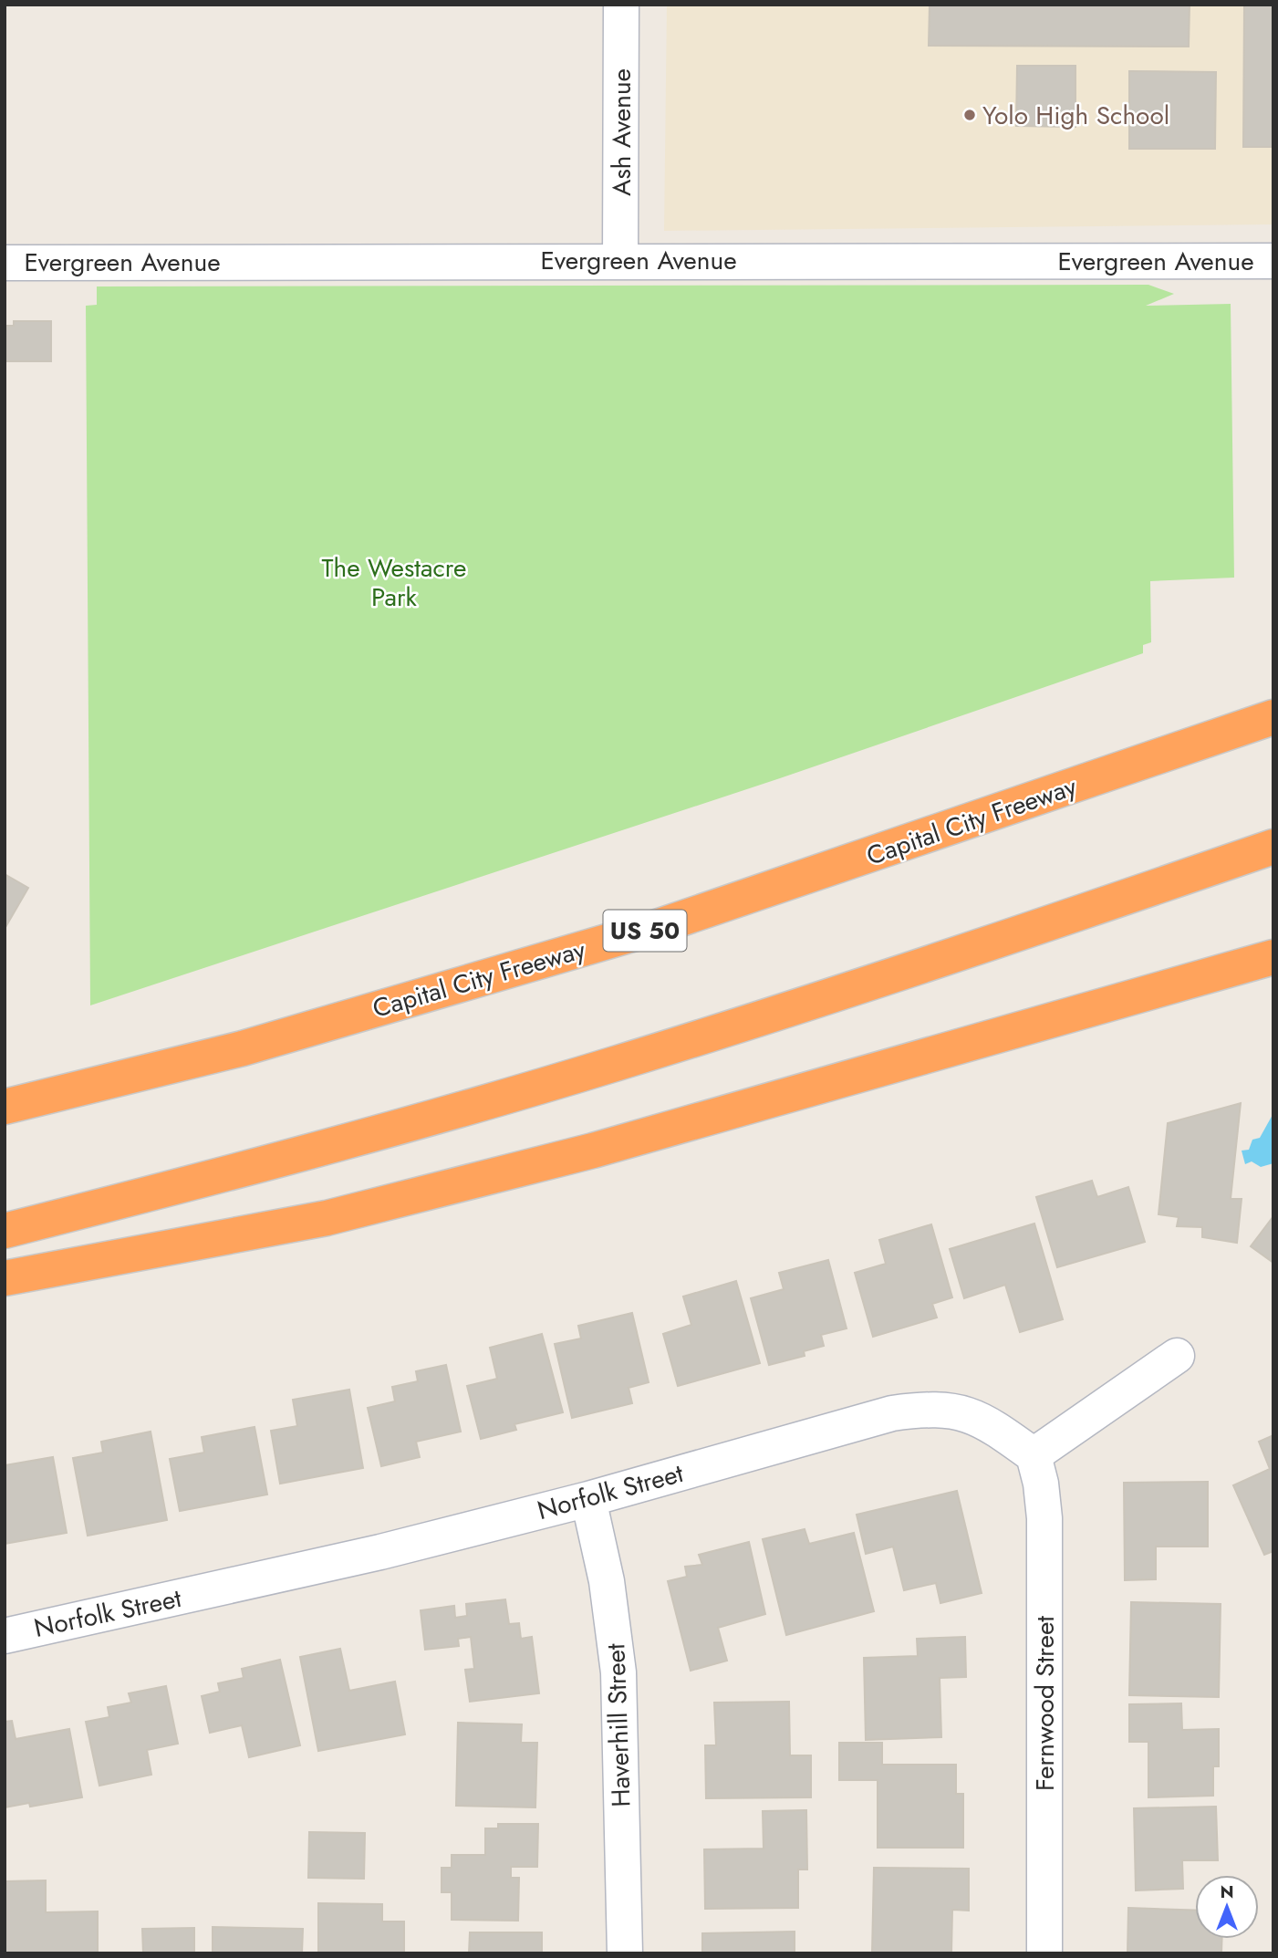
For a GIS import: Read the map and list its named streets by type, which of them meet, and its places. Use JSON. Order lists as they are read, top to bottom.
{
  "streets": {
    "highway": ["Capital City Freeway", "US 50"],
    "street": [
      "Ash Avenue",
      "Evergreen Avenue",
      "Norfolk Street",
      "Fernwood Street",
      "Haverhill Street"
    ]
  },
  "crossings": [
    ["Ash Avenue", "Evergreen Avenue"],
    ["Norfolk Street", "Fernwood Street"],
    ["Norfolk Street", "Haverhill Street"]
  ],
  "parks": ["The Westacre Park"],
  "places": ["Yolo High School"],
  "north": "top"
}
